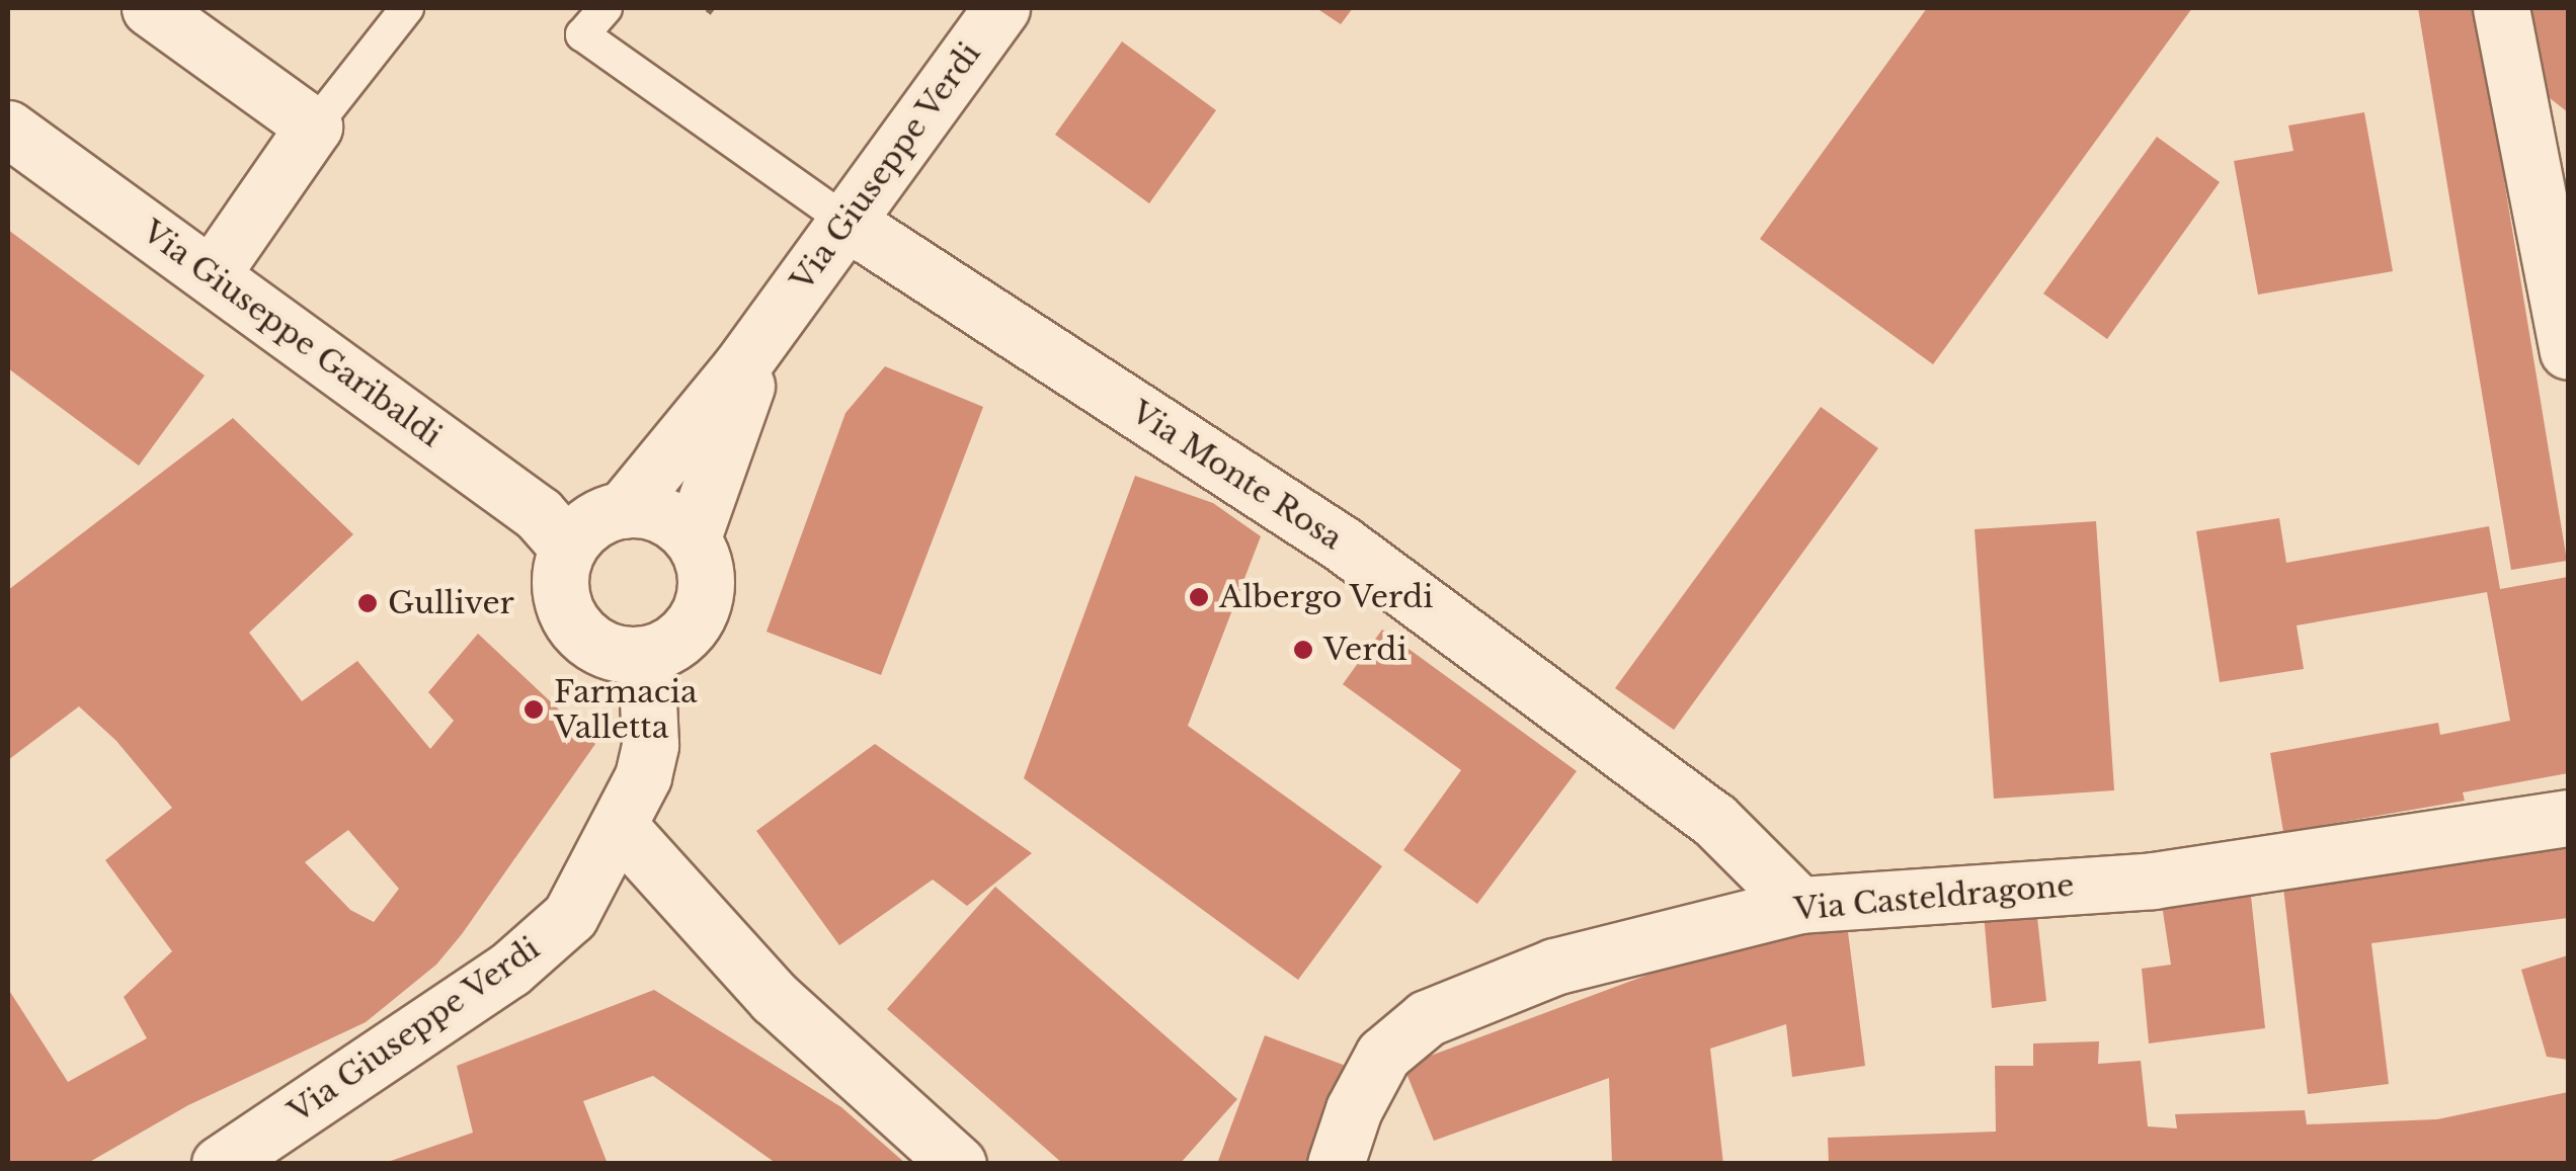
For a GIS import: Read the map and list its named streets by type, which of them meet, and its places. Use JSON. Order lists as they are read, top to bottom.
{
  "streets": {
    "street": [
      "Via Giuseppe Verdi",
      "Via Giuseppe Garibaldi",
      "Via Monte Rosa",
      "Via Casteldragone"
    ]
  },
  "crossings": [
    ["Via Giuseppe Verdi", "Via Giuseppe Garibaldi"],
    ["Via Giuseppe Verdi", "Via Monte Rosa"],
    ["Via Monte Rosa", "Via Casteldragone"]
  ],
  "places": [
    "Albergo Verdi",
    "Gulliver",
    "Verdi",
    "Farmacia Valletta"
  ]
}
